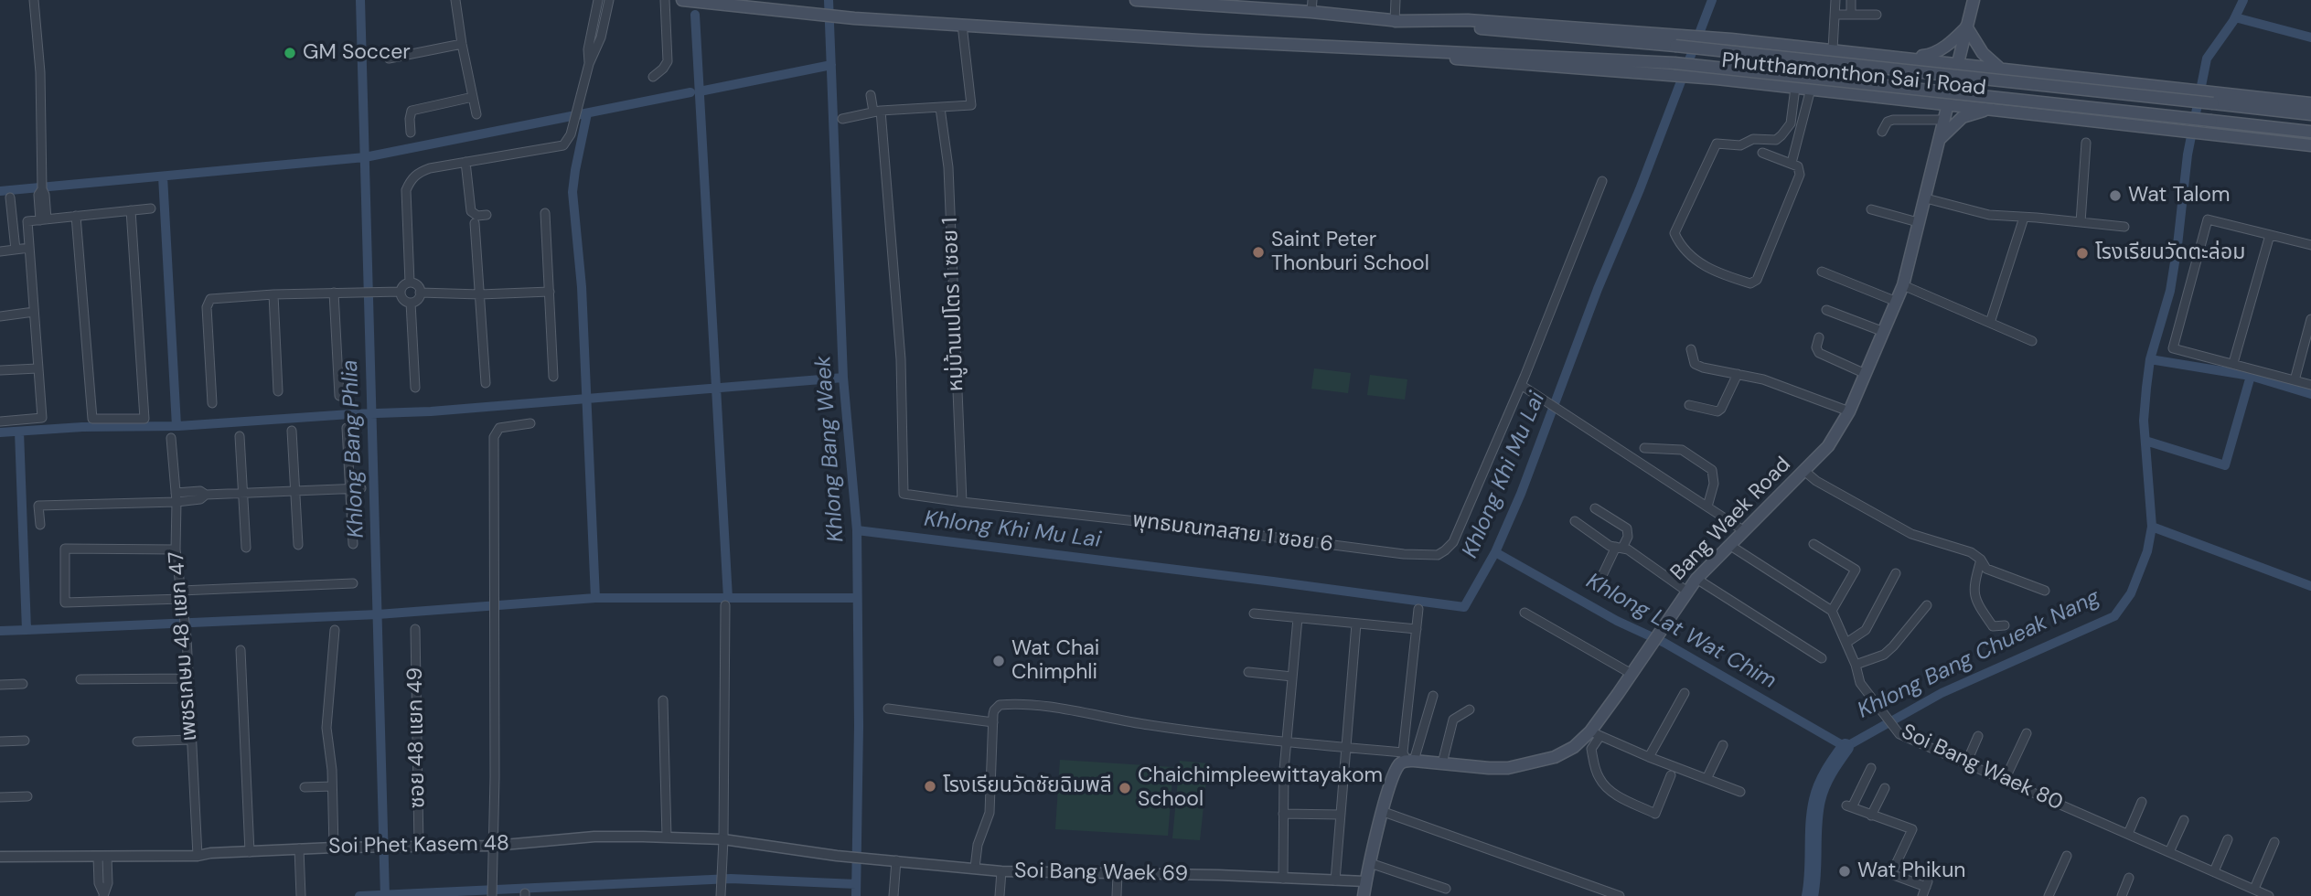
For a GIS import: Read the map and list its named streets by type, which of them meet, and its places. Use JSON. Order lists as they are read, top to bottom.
{
  "streets": {
    "main road": ["Phutthamonthon Sai 1 Road", "Bang Waek Road"],
    "street": [
      "หมู่บ้านเปโตร 1 ซอย 1",
      "พุทธมณฑลสาย 1 ซอย 6",
      "เพชรเกษม 48 แยก 47",
      "ซอย 48 แยก 49",
      "Soi Bang Waek 80",
      "Soi Phet Kasem 48",
      "Soi Bang Waek 69"
    ]
  },
  "crossings": [
    ["Phutthamonthon Sai 1 Road", "Bang Waek Road"],
    ["หมู่บ้านเปโตร 1 ซอย 1", "พุทธมณฑลสาย 1 ซอย 6"],
    ["เพชรเกษม 48 แยก 47", "Soi Phet Kasem 48"],
    ["ซอย 48 แยก 49", "Soi Phet Kasem 48"],
    ["Soi Phet Kasem 48", "Soi Bang Waek 69"]
  ],
  "water": [
    "Khlong Bang Phlia",
    "Khlong Bang Waek",
    "Khlong Khi Mu Lai",
    "Khlong Lat Wat Chim",
    "Khlong Bang Chueak Nang"
  ],
  "places": [
    "GM Soccer",
    "Wat Talom",
    "Saint Peter Thonburi School",
    "โรงเรียนวัดตะล่อม",
    "Wat Chai Chimphli",
    "โรงเรียนวัดชัยฉิมพลี",
    "Chaichimpleewittayakom School",
    "Wat Phikun"
  ]
}
